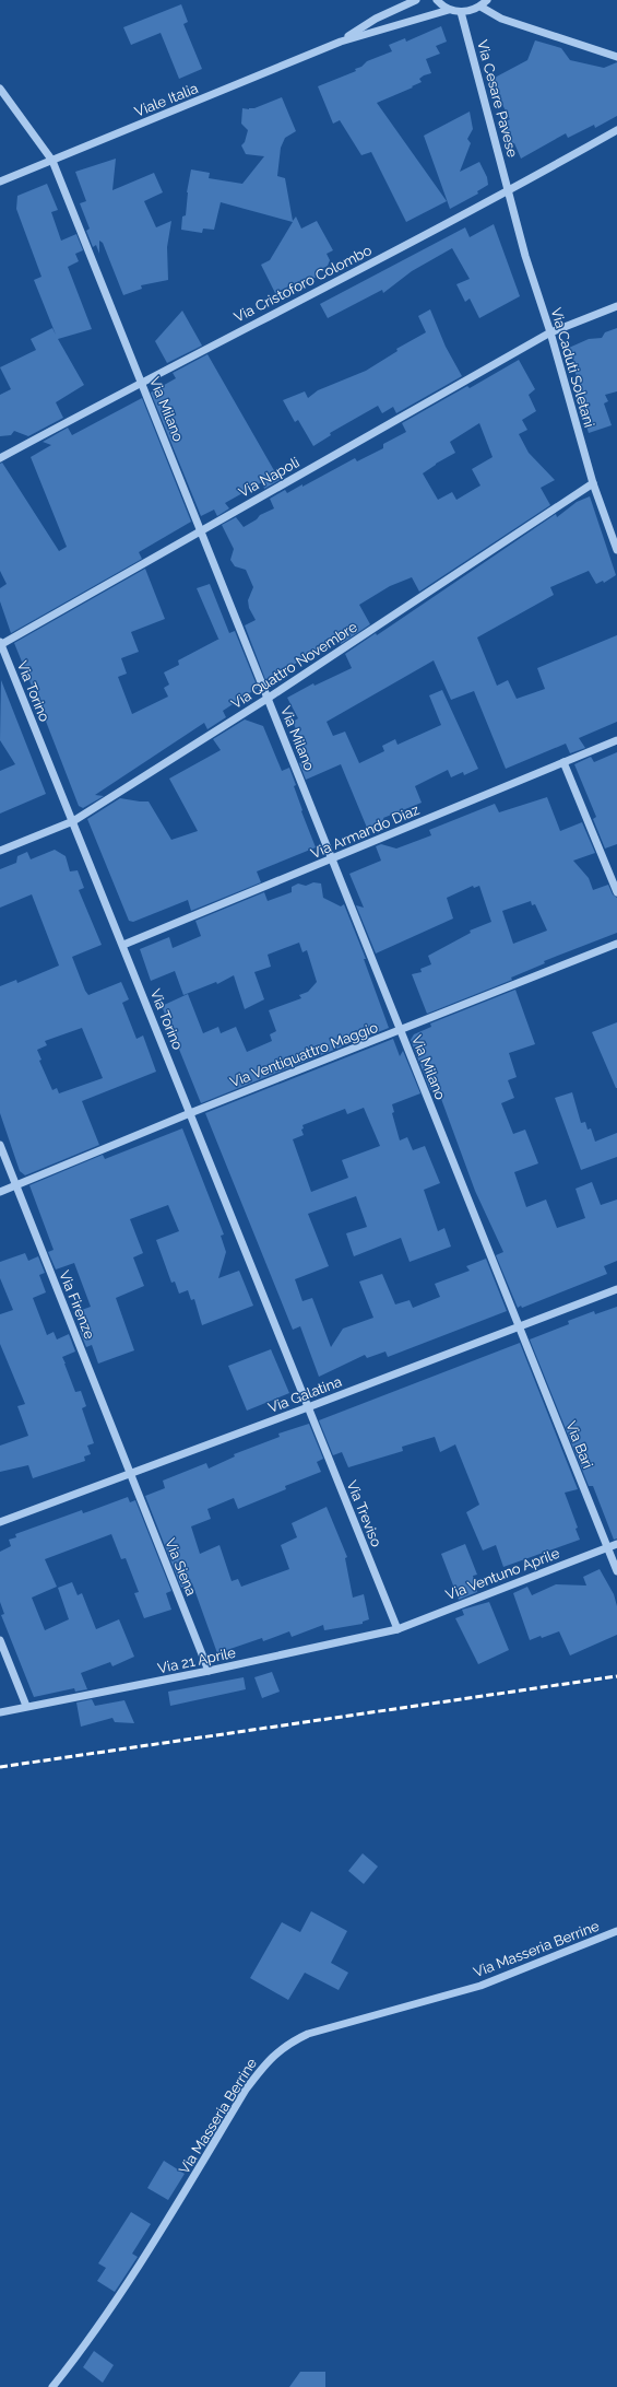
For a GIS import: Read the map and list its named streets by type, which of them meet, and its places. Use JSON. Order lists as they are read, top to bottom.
{
  "streets": {
    "street": [
      "Via Cesare Pavese",
      "Viale Italia",
      "Via Cristoforo Colombo",
      "Via Caduti Soletani",
      "Via Milano",
      "Via Napoli",
      "Via Quattro Novembre",
      "Via Torino",
      "Via Armando Diaz",
      "Via Ventiquattro Maggio",
      "Via Firenze",
      "Via Galatina",
      "Via Bari",
      "Via Treviso",
      "Via Siena",
      "Via Ventuno Aprile",
      "Via 21 Aprile",
      "Via Masseria Berrine"
    ]
  },
  "crossings": [
    ["Via Cesare Pavese", "Viale Italia"],
    ["Via Cesare Pavese", "Via Cristoforo Colombo"],
    ["Via Cesare Pavese", "Via Caduti Soletani"],
    ["Viale Italia", "Via Milano"],
    ["Via Cristoforo Colombo", "Via Caduti Soletani"],
    ["Via Cristoforo Colombo", "Via Milano"],
    ["Via Caduti Soletani", "Via Napoli"],
    ["Via Caduti Soletani", "Via Quattro Novembre"],
    ["Via Milano", "Via Napoli"],
    ["Via Milano", "Via Quattro Novembre"],
    ["Via Milano", "Via Armando Diaz"],
    ["Via Milano", "Via Ventiquattro Maggio"],
    ["Via Milano", "Via Galatina"],
    ["Via Milano", "Via Bari"],
    ["Via Napoli", "Via Torino"],
    ["Via Quattro Novembre", "Via Torino"],
    ["Via Torino", "Via Armando Diaz"],
    ["Via Torino", "Via Ventiquattro Maggio"],
    ["Via Torino", "Via Galatina"],
    ["Via Torino", "Via Treviso"],
    ["Via Ventiquattro Maggio", "Via Firenze"],
    ["Via Firenze", "Via Galatina"],
    ["Via Firenze", "Via Siena"],
    ["Via Galatina", "Via Bari"],
    ["Via Galatina", "Via Treviso"],
    ["Via Galatina", "Via Siena"],
    ["Via Bari", "Via Ventuno Aprile"],
    ["Via Treviso", "Via Ventuno Aprile"],
    ["Via Treviso", "Via 21 Aprile"],
    ["Via Siena", "Via 21 Aprile"],
    ["Via Ventuno Aprile", "Via 21 Aprile"]
  ]
}
